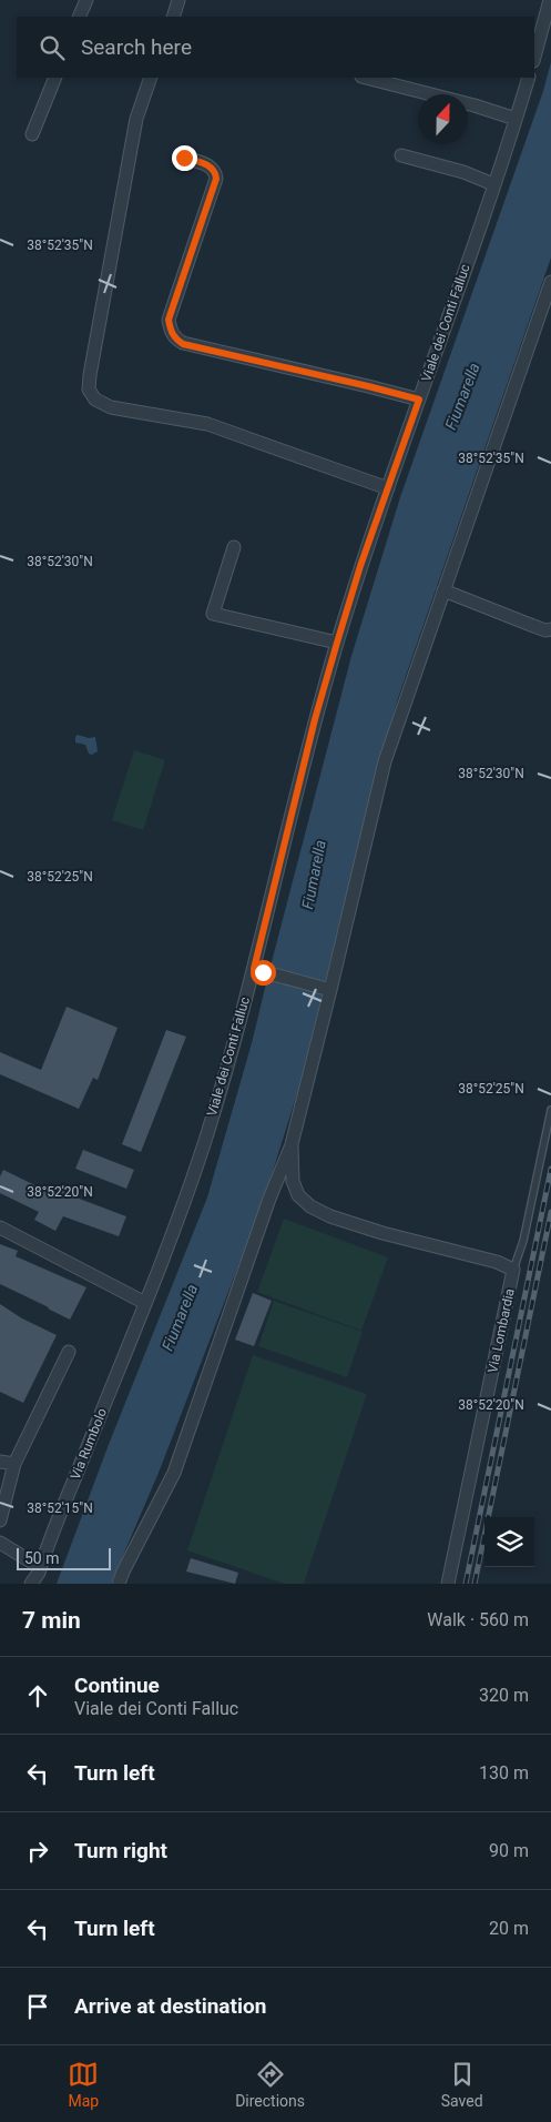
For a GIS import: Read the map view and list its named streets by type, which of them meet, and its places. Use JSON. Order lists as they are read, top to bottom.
{
  "streets": {
    "street": ["Viale dei Conti Falluc", "Via Lombardia", "Via Rumbolo"]
  },
  "crossings": [
    ["Viale dei Conti Falluc", "Via Rumbolo"]
  ],
  "water": ["Fiumarella"],
  "scale_bar": "50 m",
  "north": "top",
  "page": {
    "search": "Search here",
    "scale": "50 m",
    "heading": ["7 min", "Walk · 560 m"],
    "list": [
      ["Continue", "Viale dei Conti Falluc", "320 m"],
      ["Turn left", "130 m"],
      ["Turn right", "90 m"],
      ["Turn left", "20 m"],
      "Arrive at destination"
    ],
    "nav": ["Map", "Directions", "Saved"]
  },
  "coordinates": [
    "38°52'35\"N",
    "38°52'30\"N",
    "38°52'25\"N",
    "38°52'20\"N",
    "38°52'15\"N"
  ]
}
